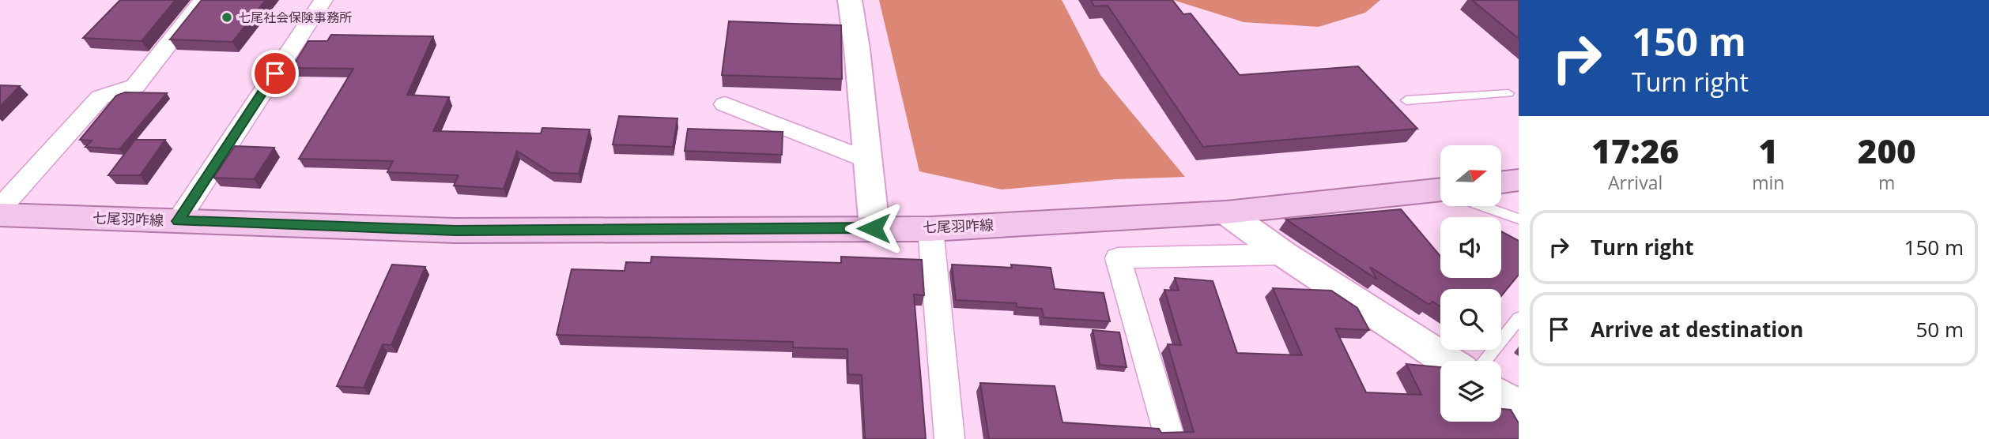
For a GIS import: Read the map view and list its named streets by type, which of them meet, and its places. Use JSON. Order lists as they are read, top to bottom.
{
  "streets": {
    "main road": ["七尾羽咋線"]
  },
  "places": ["七尾社会保険事務所"],
  "north": "right",
  "page": {
    "turn": ["150 m", "Turn right"],
    "eta": [
      "17:26",
      "Arrival",
      "1",
      "min",
      "200",
      "m"
    ],
    "list": [
      {
        "name": "Turn right",
        "value": "150 m"
      },
      {
        "name": "Arrive at destination",
        "value": "50 m"
      }
    ]
  }
}
